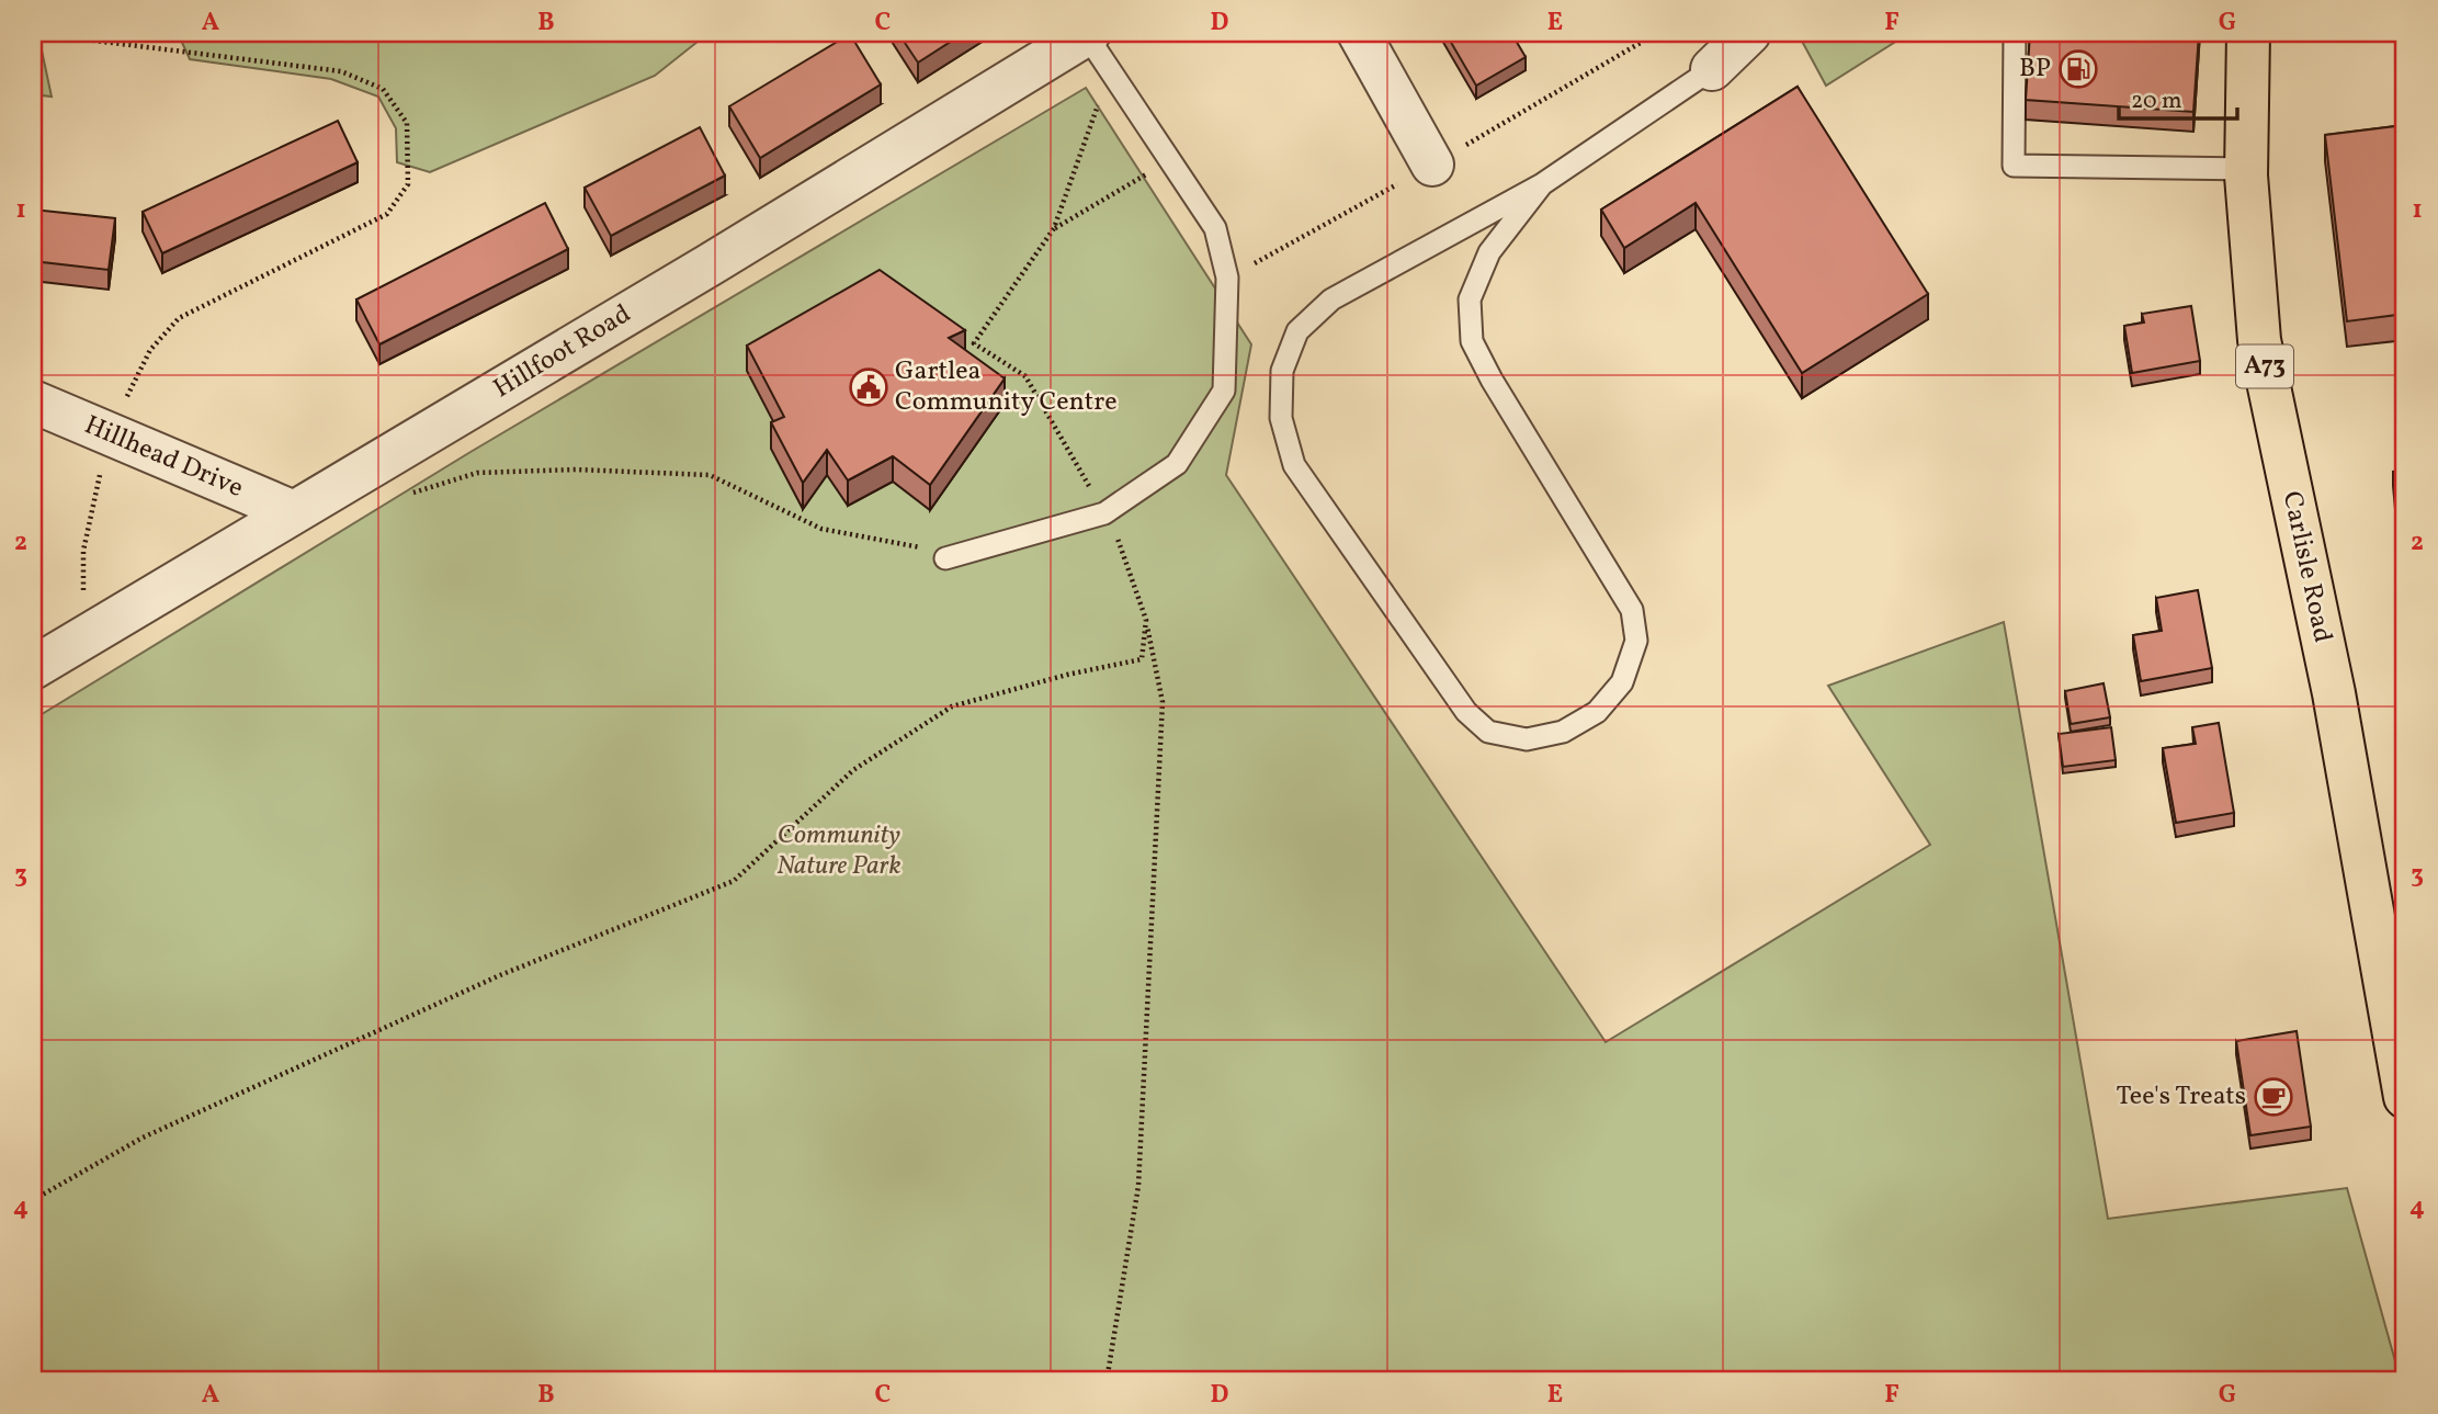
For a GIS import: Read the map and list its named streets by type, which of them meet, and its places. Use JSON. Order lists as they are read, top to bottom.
{
  "streets": {
    "main road": ["A73", "Carlisle Road"],
    "street": ["Hillfoot Road", "Hillhead Drive"]
  },
  "crossings": [
    ["Hillfoot Road", "Hillhead Drive"]
  ],
  "parks": ["Community Nature Park"],
  "places": {
    "fuel station": ["BP"],
    "public building": ["Gartlea Community Centre"],
    "cafe": ["Tee's Treats"]
  },
  "scale_bar": "20 m",
  "grid": {
    "columns": [
      "A",
      "B",
      "C",
      "D",
      "E",
      "F",
      "G"
    ],
    "rows": [
      "1",
      "2",
      "3",
      "4"
    ]
  }
}
